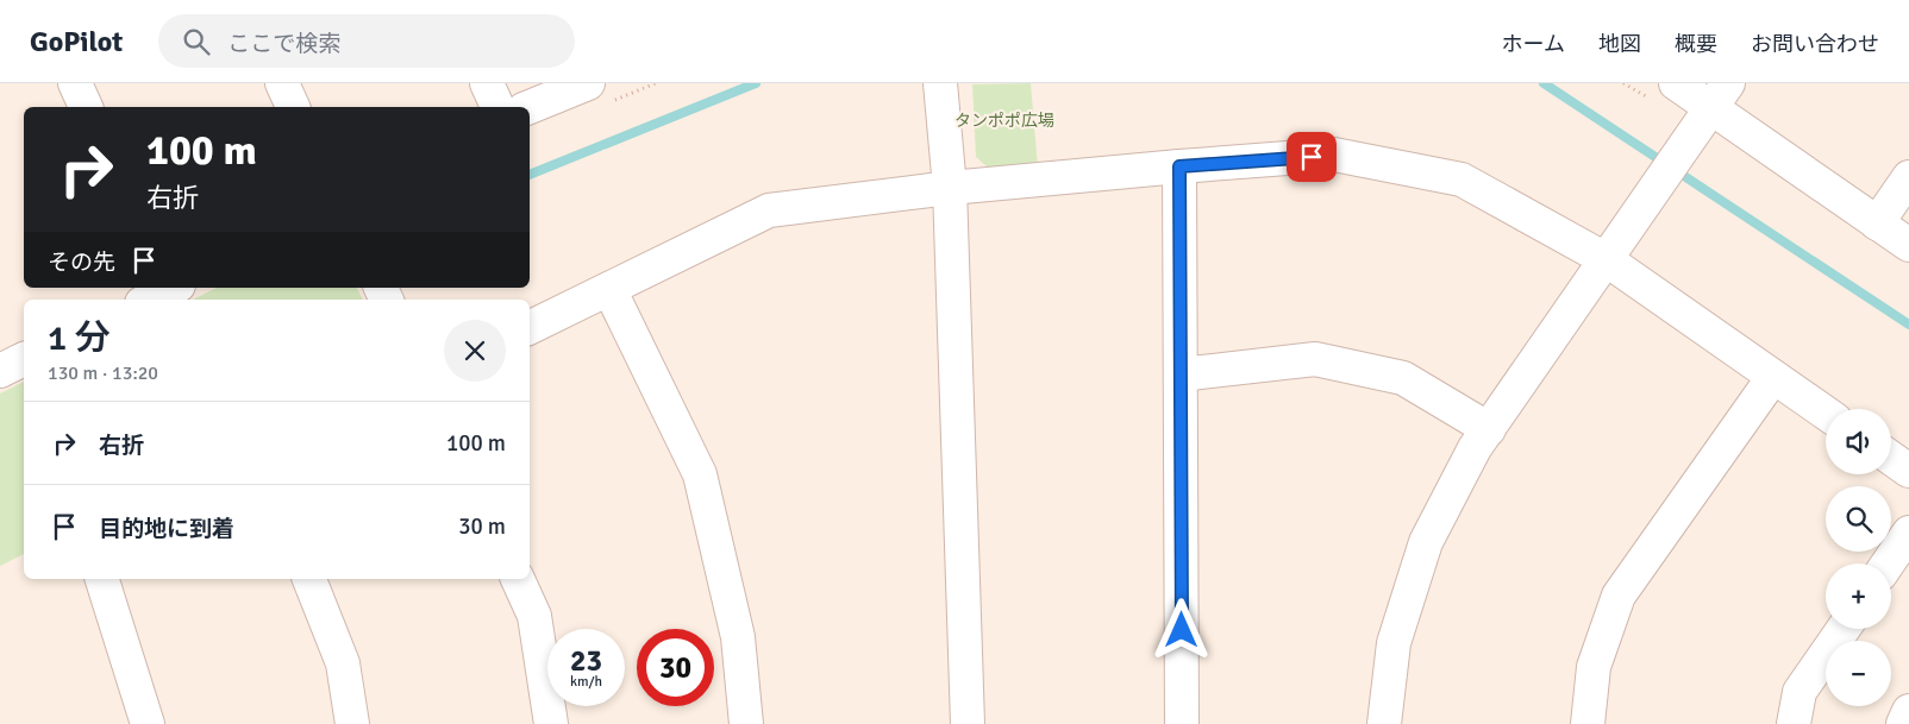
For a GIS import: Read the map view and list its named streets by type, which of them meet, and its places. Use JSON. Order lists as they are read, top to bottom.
{
  "parks": ["タンポポ広場"],
  "page": {
    "header": "GoPilot",
    "search": "ここで検索",
    "nav": [
      "ホーム",
      "地図",
      "概要",
      "お問い合わせ"
    ],
    "turn": ["100 m", "右折"],
    "then": "その先",
    "heading": ["1 分", "130 m · 13:20"],
    "list": [
      {
        "name": "右折",
        "value": "100 m"
      },
      {
        "name": "目的地に到着",
        "value": "30 m"
      }
    ],
    "map_buttons": ["+", "−"],
    "speed": "23 km/h",
    "limit": "30"
  }
}
